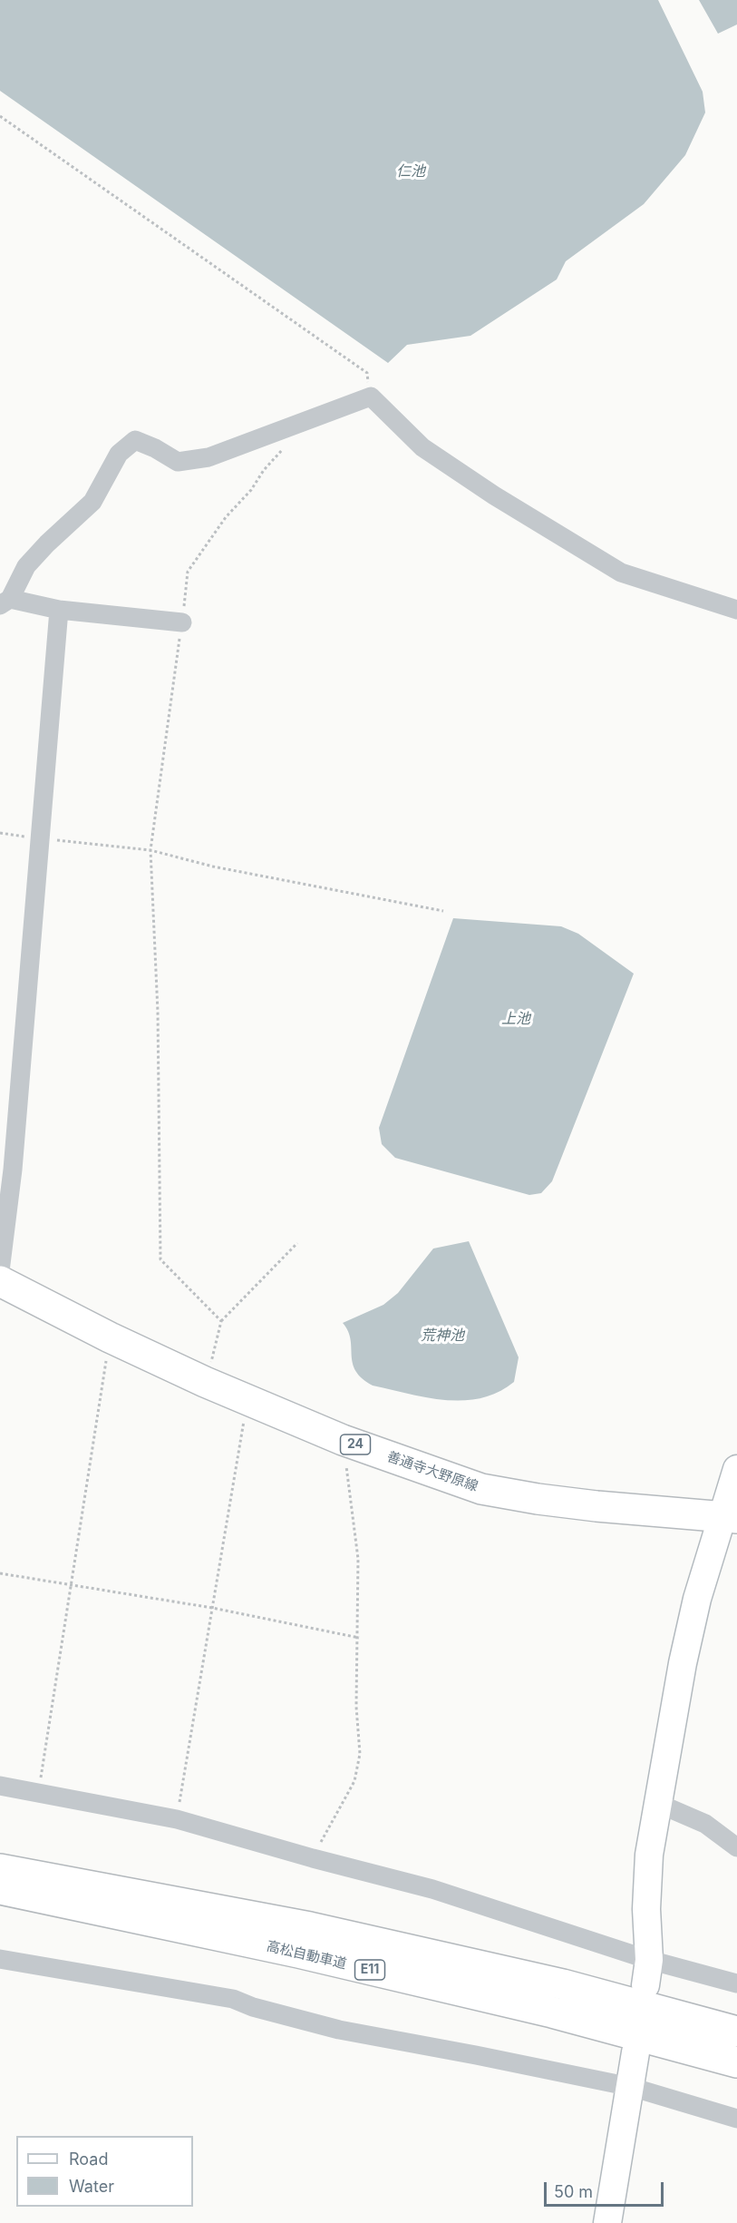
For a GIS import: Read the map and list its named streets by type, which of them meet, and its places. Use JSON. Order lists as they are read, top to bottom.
{
  "streets": {
    "main road": [
      "24",
      "善通寺大野原線",
      "高松自動車道",
      "E11"
    ]
  },
  "water": ["仁池", "上池", "荒神池"],
  "legend": ["Road", "Water"],
  "scale_bar": "50 m"
}
